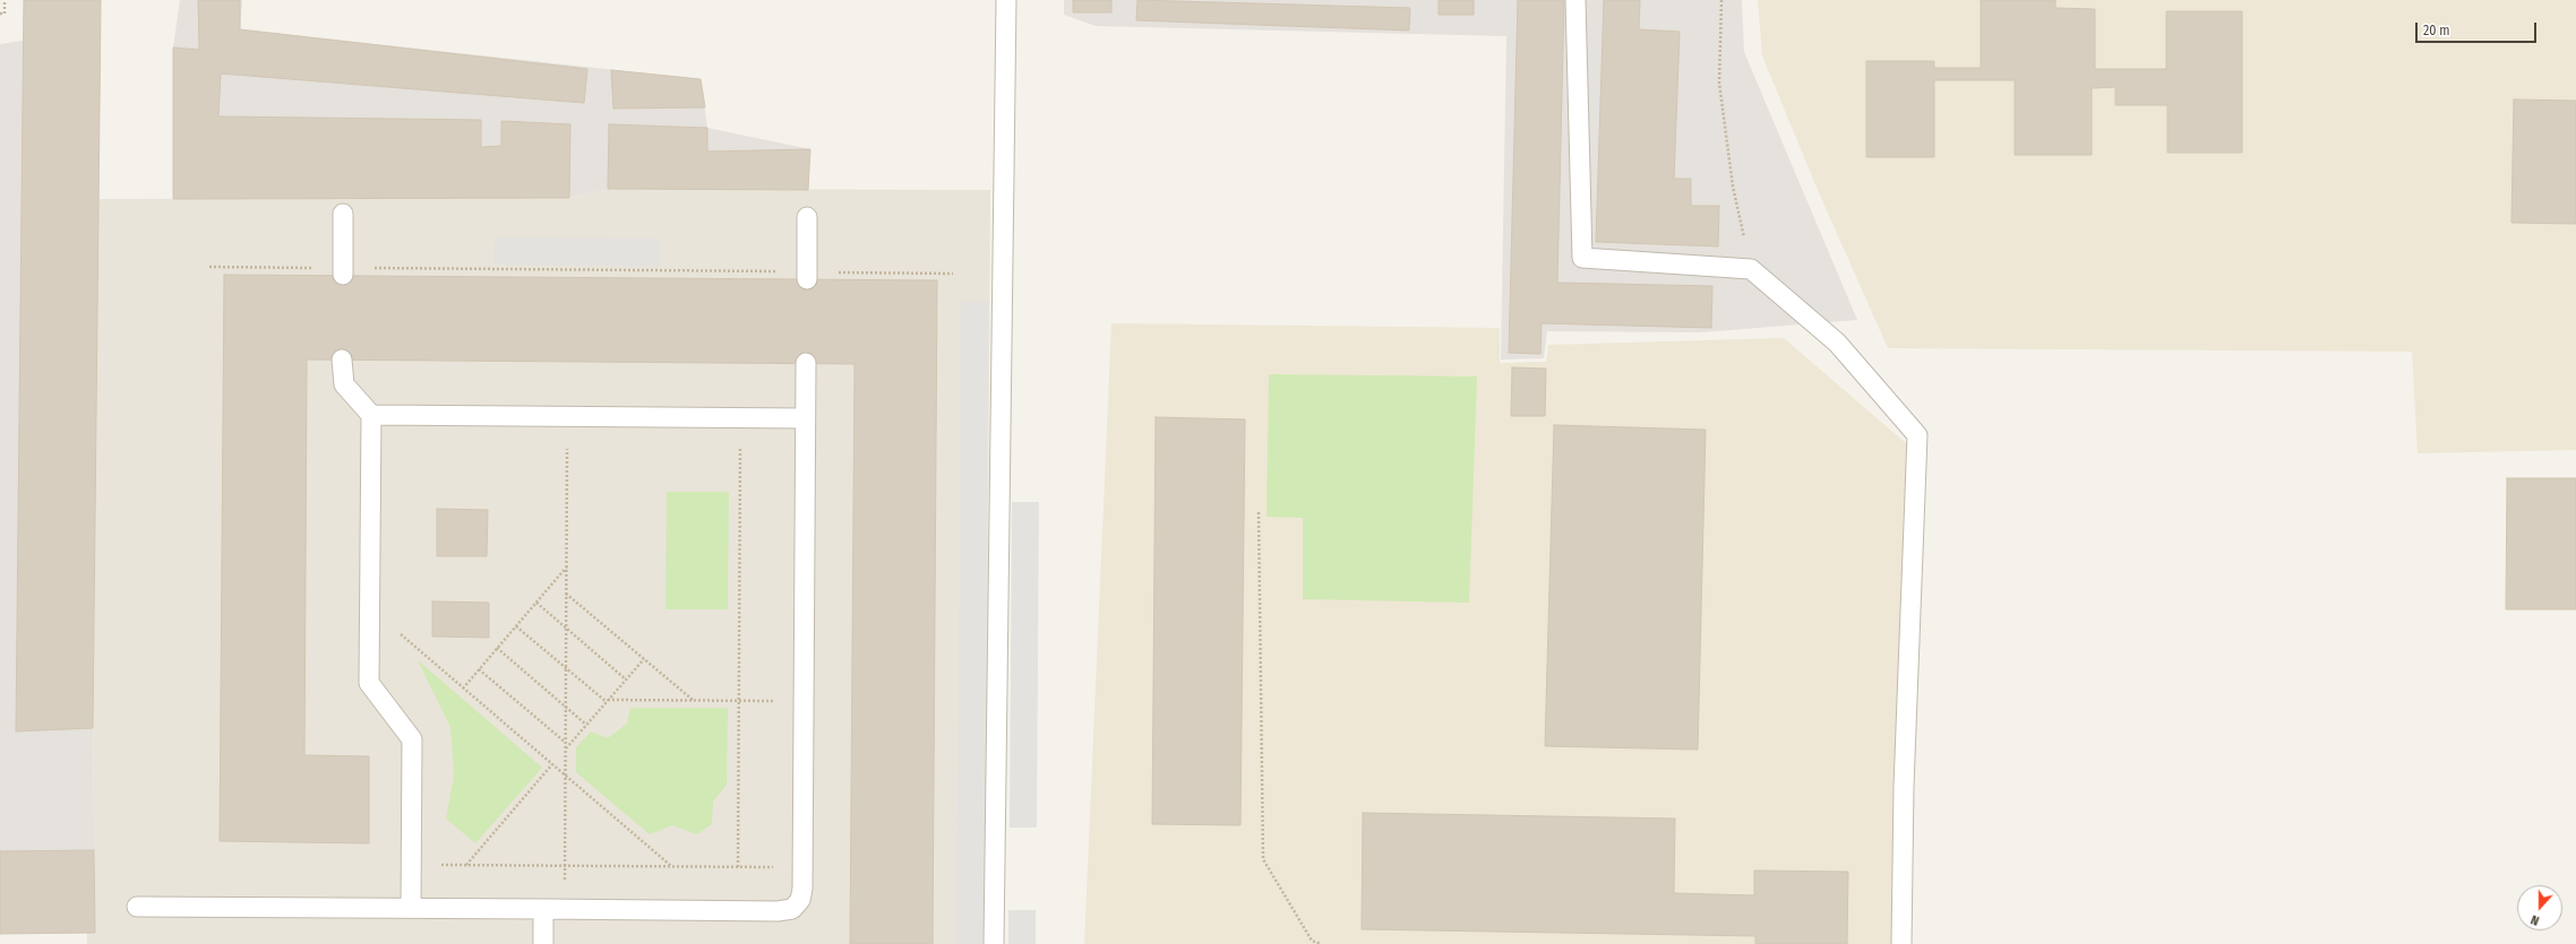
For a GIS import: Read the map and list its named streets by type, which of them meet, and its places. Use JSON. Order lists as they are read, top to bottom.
{
  "scale_bar": "20 m",
  "north": "bottom"
}
